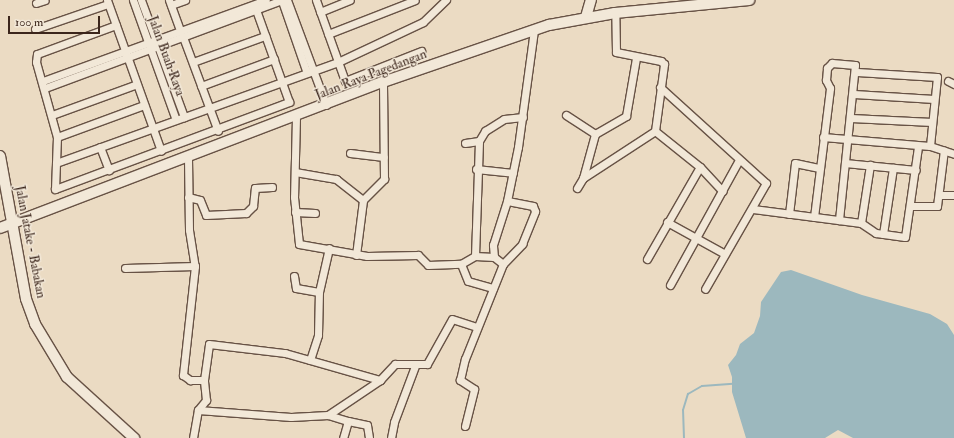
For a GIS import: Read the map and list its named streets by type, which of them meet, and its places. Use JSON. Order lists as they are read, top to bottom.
{
  "streets": {
    "street": ["Jalan Buah Raya", "Jalan Raya Pagedangan", "Jalan Jatake - Babakan"]
  },
  "crossings": [
    ["Jalan Raya Pagedangan", "Jalan Jatake - Babakan"]
  ],
  "scale_bar": "100 m"
}
